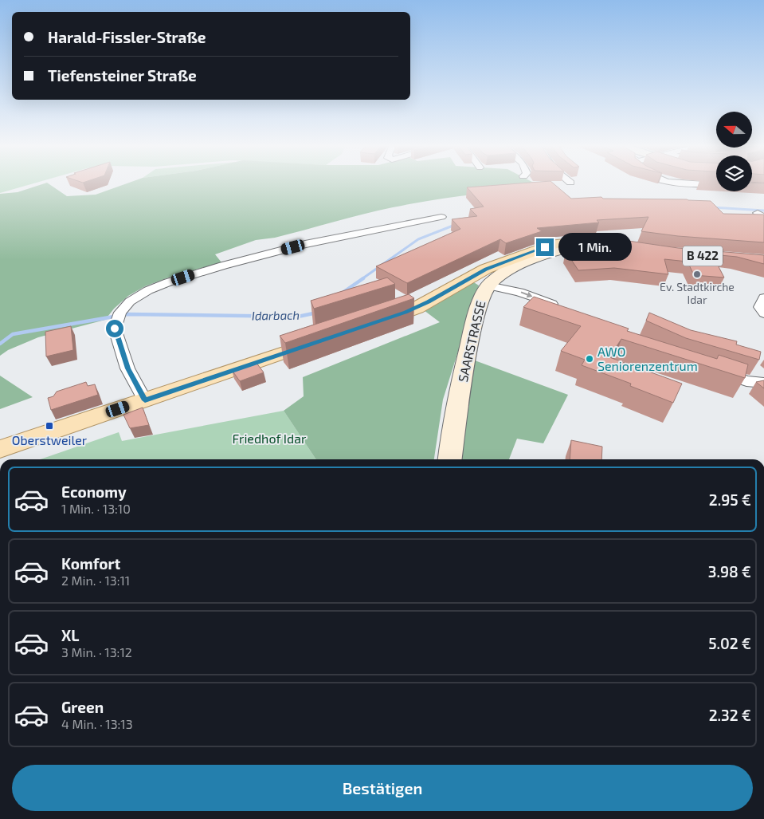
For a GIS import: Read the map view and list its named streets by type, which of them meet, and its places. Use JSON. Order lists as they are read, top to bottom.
{
  "streets": {
    "main road": ["B 422"],
    "street": ["SAARSTRASSE"]
  },
  "crossings": [
    ["B 422", "SAARSTRASSE"]
  ],
  "water": ["Idarbach"],
  "parks": ["Friedhof Idar"],
  "places": {
    "other": ["Ev. Stadtkirche Idar", "AWO Seniorenzentrum"],
    "transit": ["Oberstweiler"]
  },
  "north": "left",
  "page": {
    "banner": ["Harald-Fissler-Straße", "Tiefensteiner Straße"],
    "bubble": "1 Min.",
    "list": [
      {
        "name": "Economy",
        "note": "1 Min. · 13:10",
        "value": "2.95 €"
      },
      {
        "name": "Komfort",
        "note": "2 Min. · 13:11",
        "value": "3.98 €"
      },
      {
        "name": "XL",
        "note": "3 Min. · 13:12",
        "value": "5.02 €"
      },
      {
        "name": "Green",
        "note": "4 Min. · 13:13",
        "value": "2.32 €"
      }
    ],
    "buttons": "Bestätigen"
  }
}
